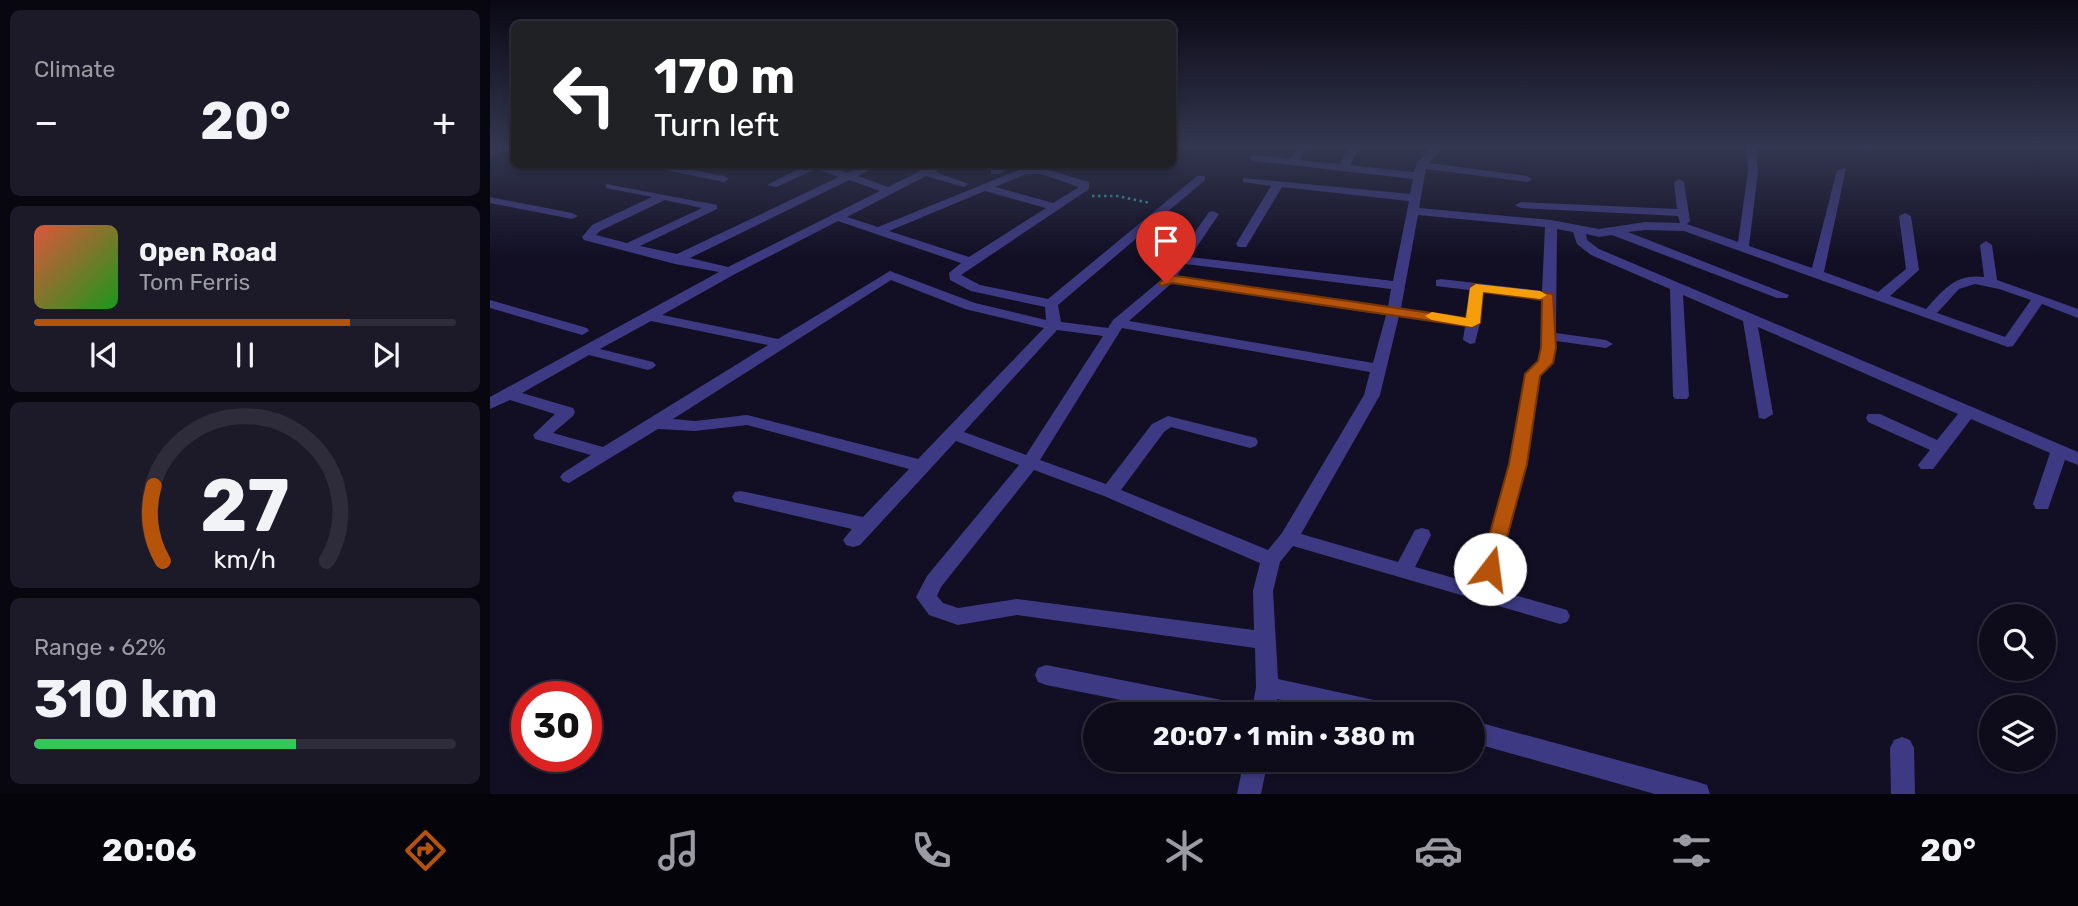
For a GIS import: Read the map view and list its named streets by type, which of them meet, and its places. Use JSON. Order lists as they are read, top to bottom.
{
  "page": {
    "tile": [
      "Climate",
      ["Range · 62%", "310 km"]
    ],
    "turn": ["170 m", "Turn left"],
    "heat": ["−", "20°", "+"],
    "song": ["Open Road", "Tom Ferris"],
    "limit": "30",
    "trip": "20:07 · 1 min · 380 m",
    "tabs": ["20:06", "20°"],
    "gauge": ["27", "km/h"]
  }
}
